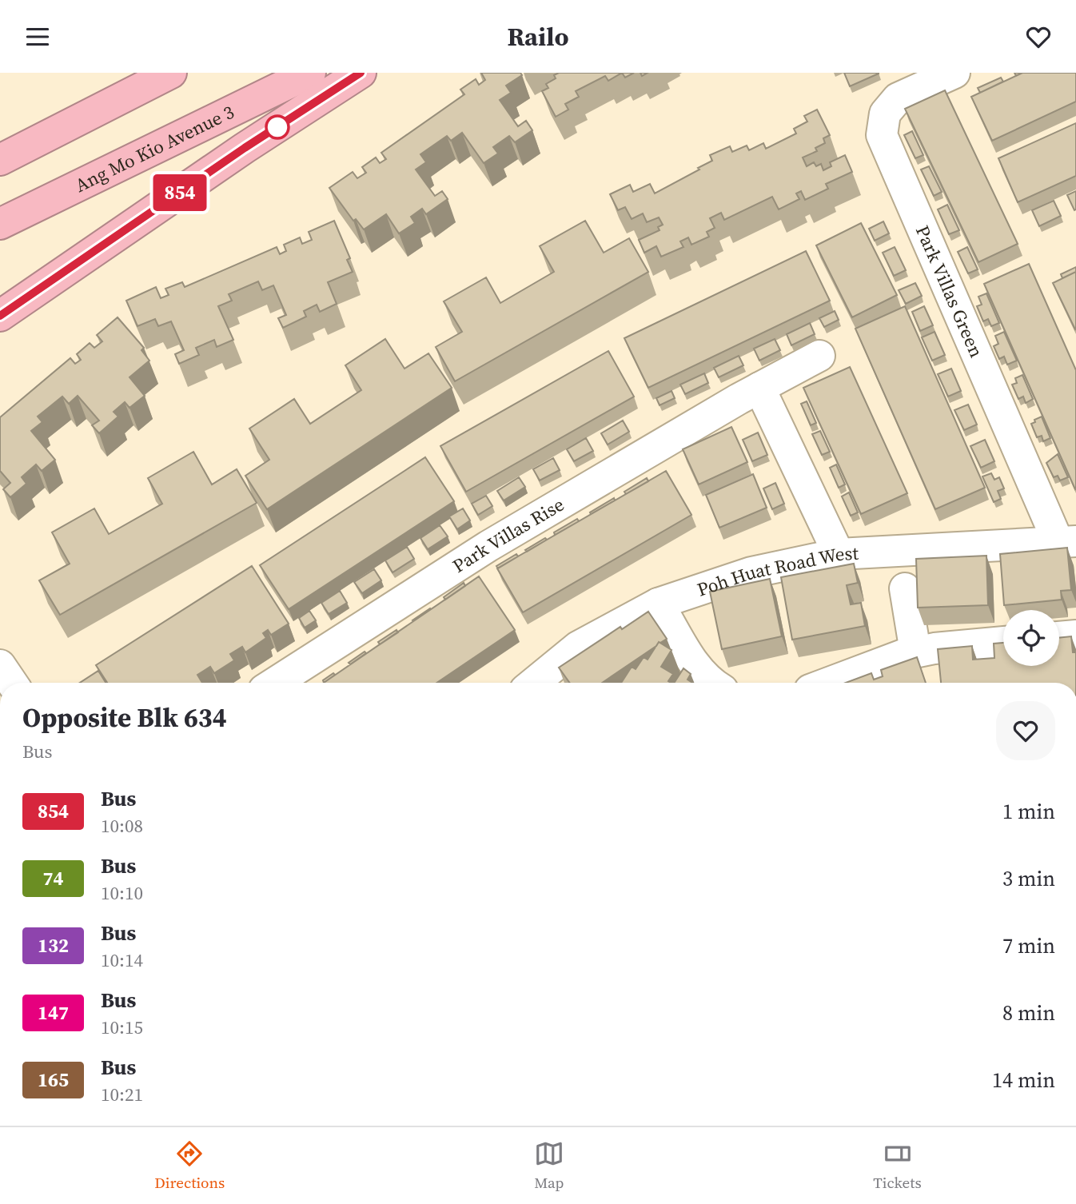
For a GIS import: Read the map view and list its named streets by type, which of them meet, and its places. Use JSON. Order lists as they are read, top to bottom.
{
  "streets": {
    "highway": ["Ang Mo Kio Avenue 3"],
    "street": ["Park Villas Green", "Park Villas Rise", "Poh Huat Road West"]
  },
  "crossings": [
    ["Park Villas Green", "Poh Huat Road West"]
  ],
  "lines": ["bus line 854"],
  "page": {
    "header": "Railo",
    "on_map": "854",
    "heading": ["Opposite Blk 634", "Bus"],
    "list": [
      {
        "mark": "854",
        "name": "Bus",
        "note": "10:08",
        "value": "1 min"
      },
      {
        "mark": "74",
        "name": "Bus",
        "note": "10:10",
        "value": "3 min"
      },
      {
        "mark": "132",
        "name": "Bus",
        "note": "10:14",
        "value": "7 min"
      },
      {
        "mark": "147",
        "name": "Bus",
        "note": "10:15",
        "value": "8 min"
      },
      {
        "mark": "165",
        "name": "Bus",
        "note": "10:21",
        "value": "14 min"
      }
    ],
    "tabs": ["Directions", "Map", "Tickets"]
  }
}
